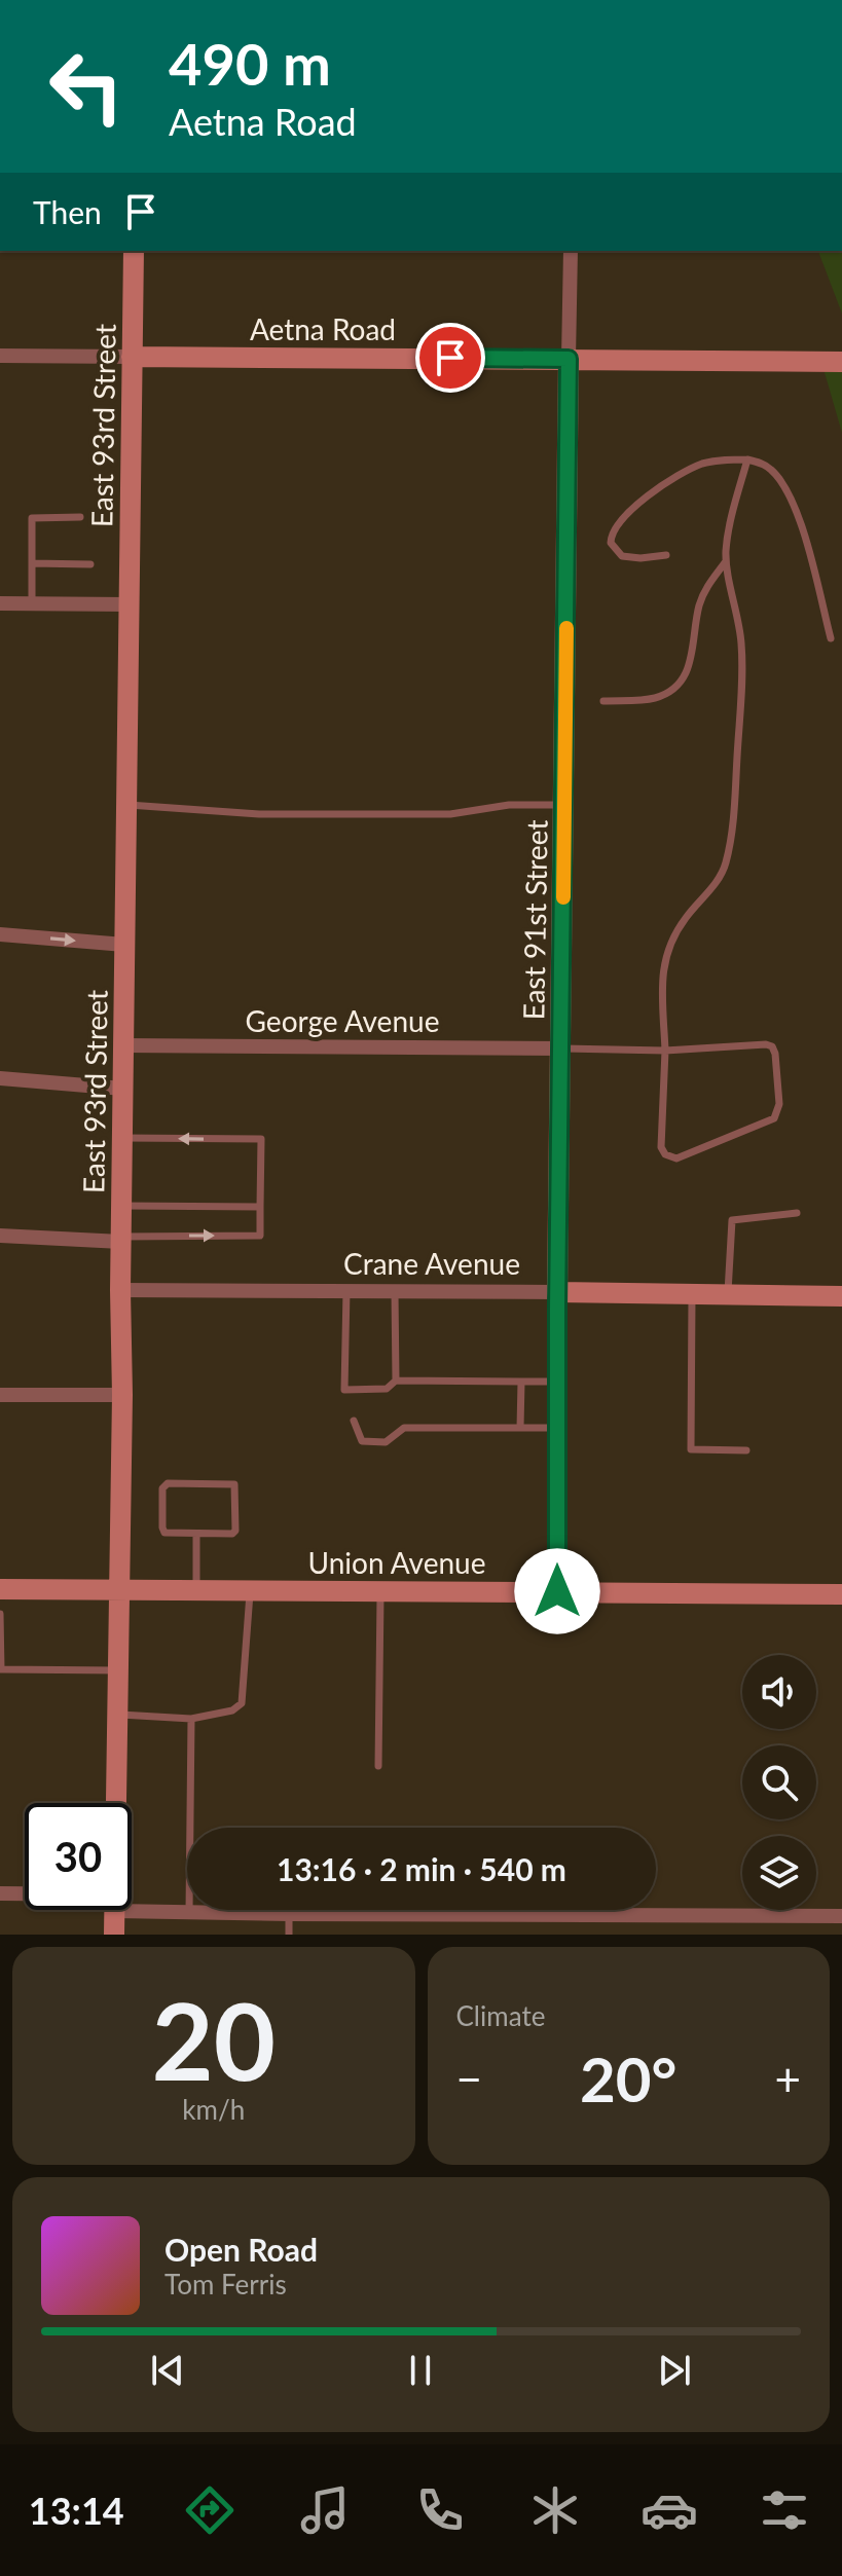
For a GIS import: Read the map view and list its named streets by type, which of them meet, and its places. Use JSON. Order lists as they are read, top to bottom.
{
  "streets": {
    "main road": [
      "Aetna Road",
      "East 93rd Street",
      "East 91st Street",
      "Crane Avenue",
      "Union Avenue"
    ],
    "street": ["George Avenue"]
  },
  "crossings": [
    ["Aetna Road", "East 93rd Street"],
    ["Aetna Road", "East 91st Street"],
    ["East 93rd Street", "George Avenue"],
    ["East 93rd Street", "Crane Avenue"],
    ["East 93rd Street", "Union Avenue"],
    ["East 91st Street", "George Avenue"],
    ["East 91st Street", "Crane Avenue"],
    ["East 91st Street", "Union Avenue"]
  ],
  "page": {
    "turn": ["490 m", "Aetna Road"],
    "then": "Then",
    "limit": "30",
    "trip": "13:16 · 2 min · 540 m",
    "tile": [
      ["20", "km/h"],
      "Climate"
    ],
    "heat": ["−", "20°", "+"],
    "song": ["Open Road", "Tom Ferris"],
    "tabs": "13:14"
  }
}
